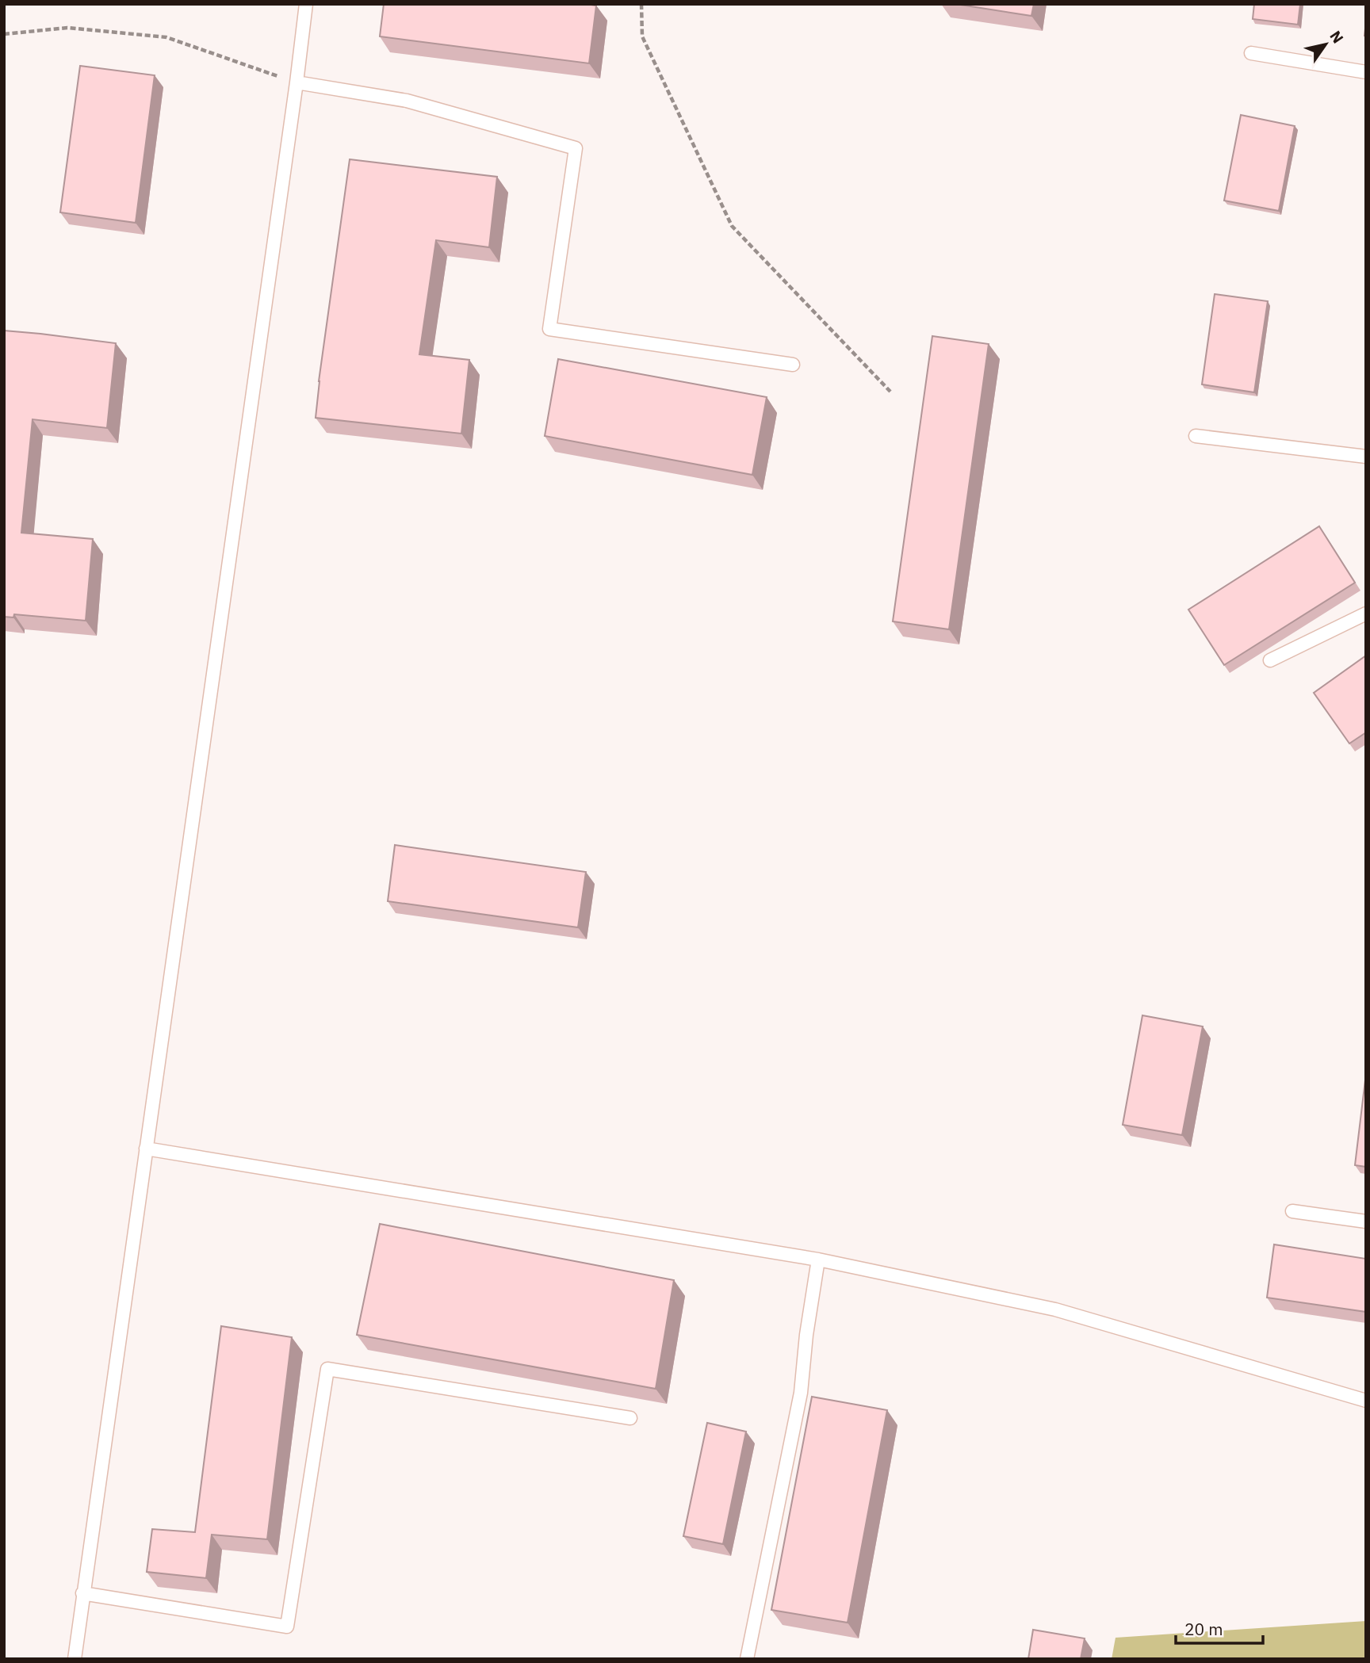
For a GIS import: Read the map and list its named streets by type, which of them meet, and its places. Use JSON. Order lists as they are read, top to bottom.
{
  "scale_bar": "20 m",
  "north": "top right"
}
